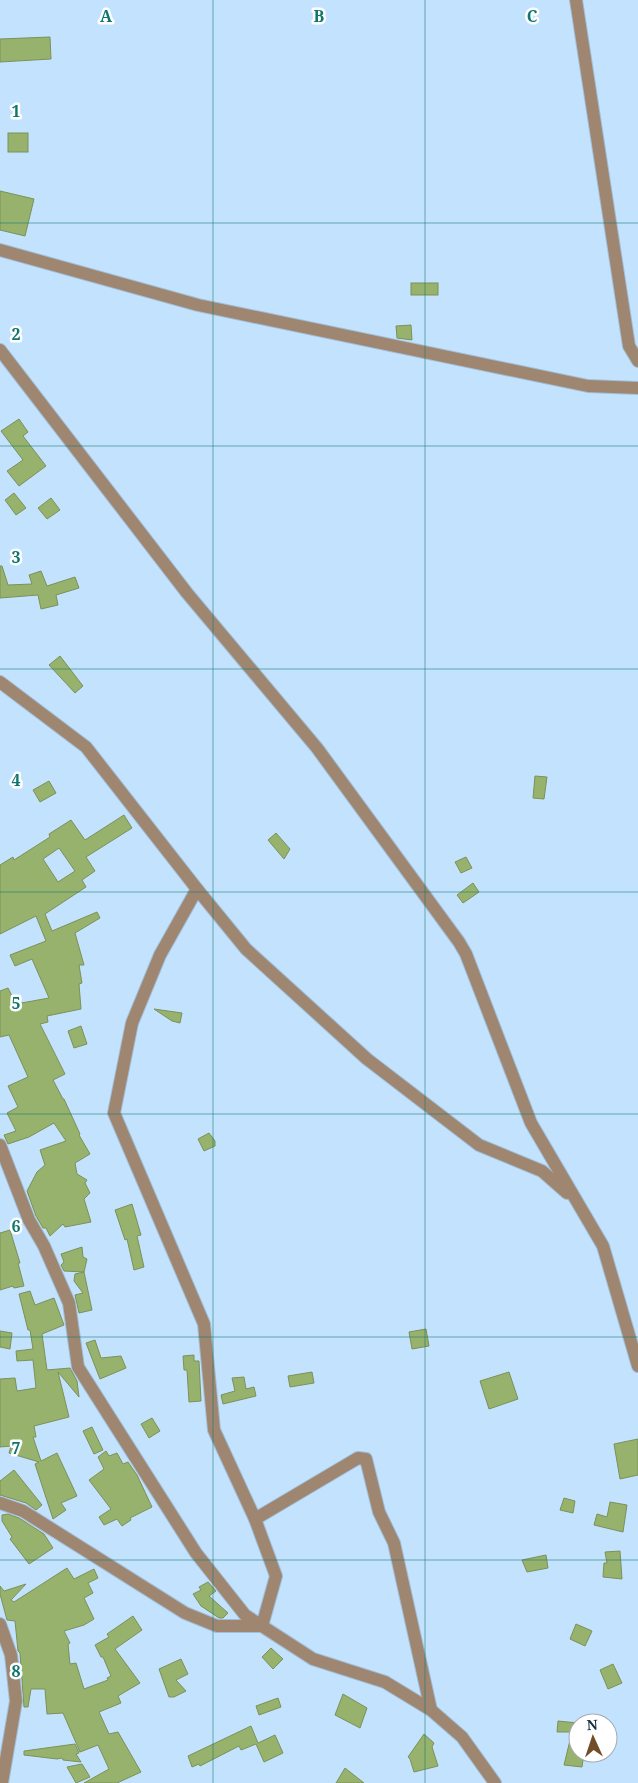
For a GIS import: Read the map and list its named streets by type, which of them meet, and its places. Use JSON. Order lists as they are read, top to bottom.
{
  "north": "top",
  "grid": {
    "columns": ["A", "B", "C"],
    "rows": [
      "1",
      "2",
      "3",
      "4",
      "5",
      "6",
      "7",
      "8"
    ]
  }
}
